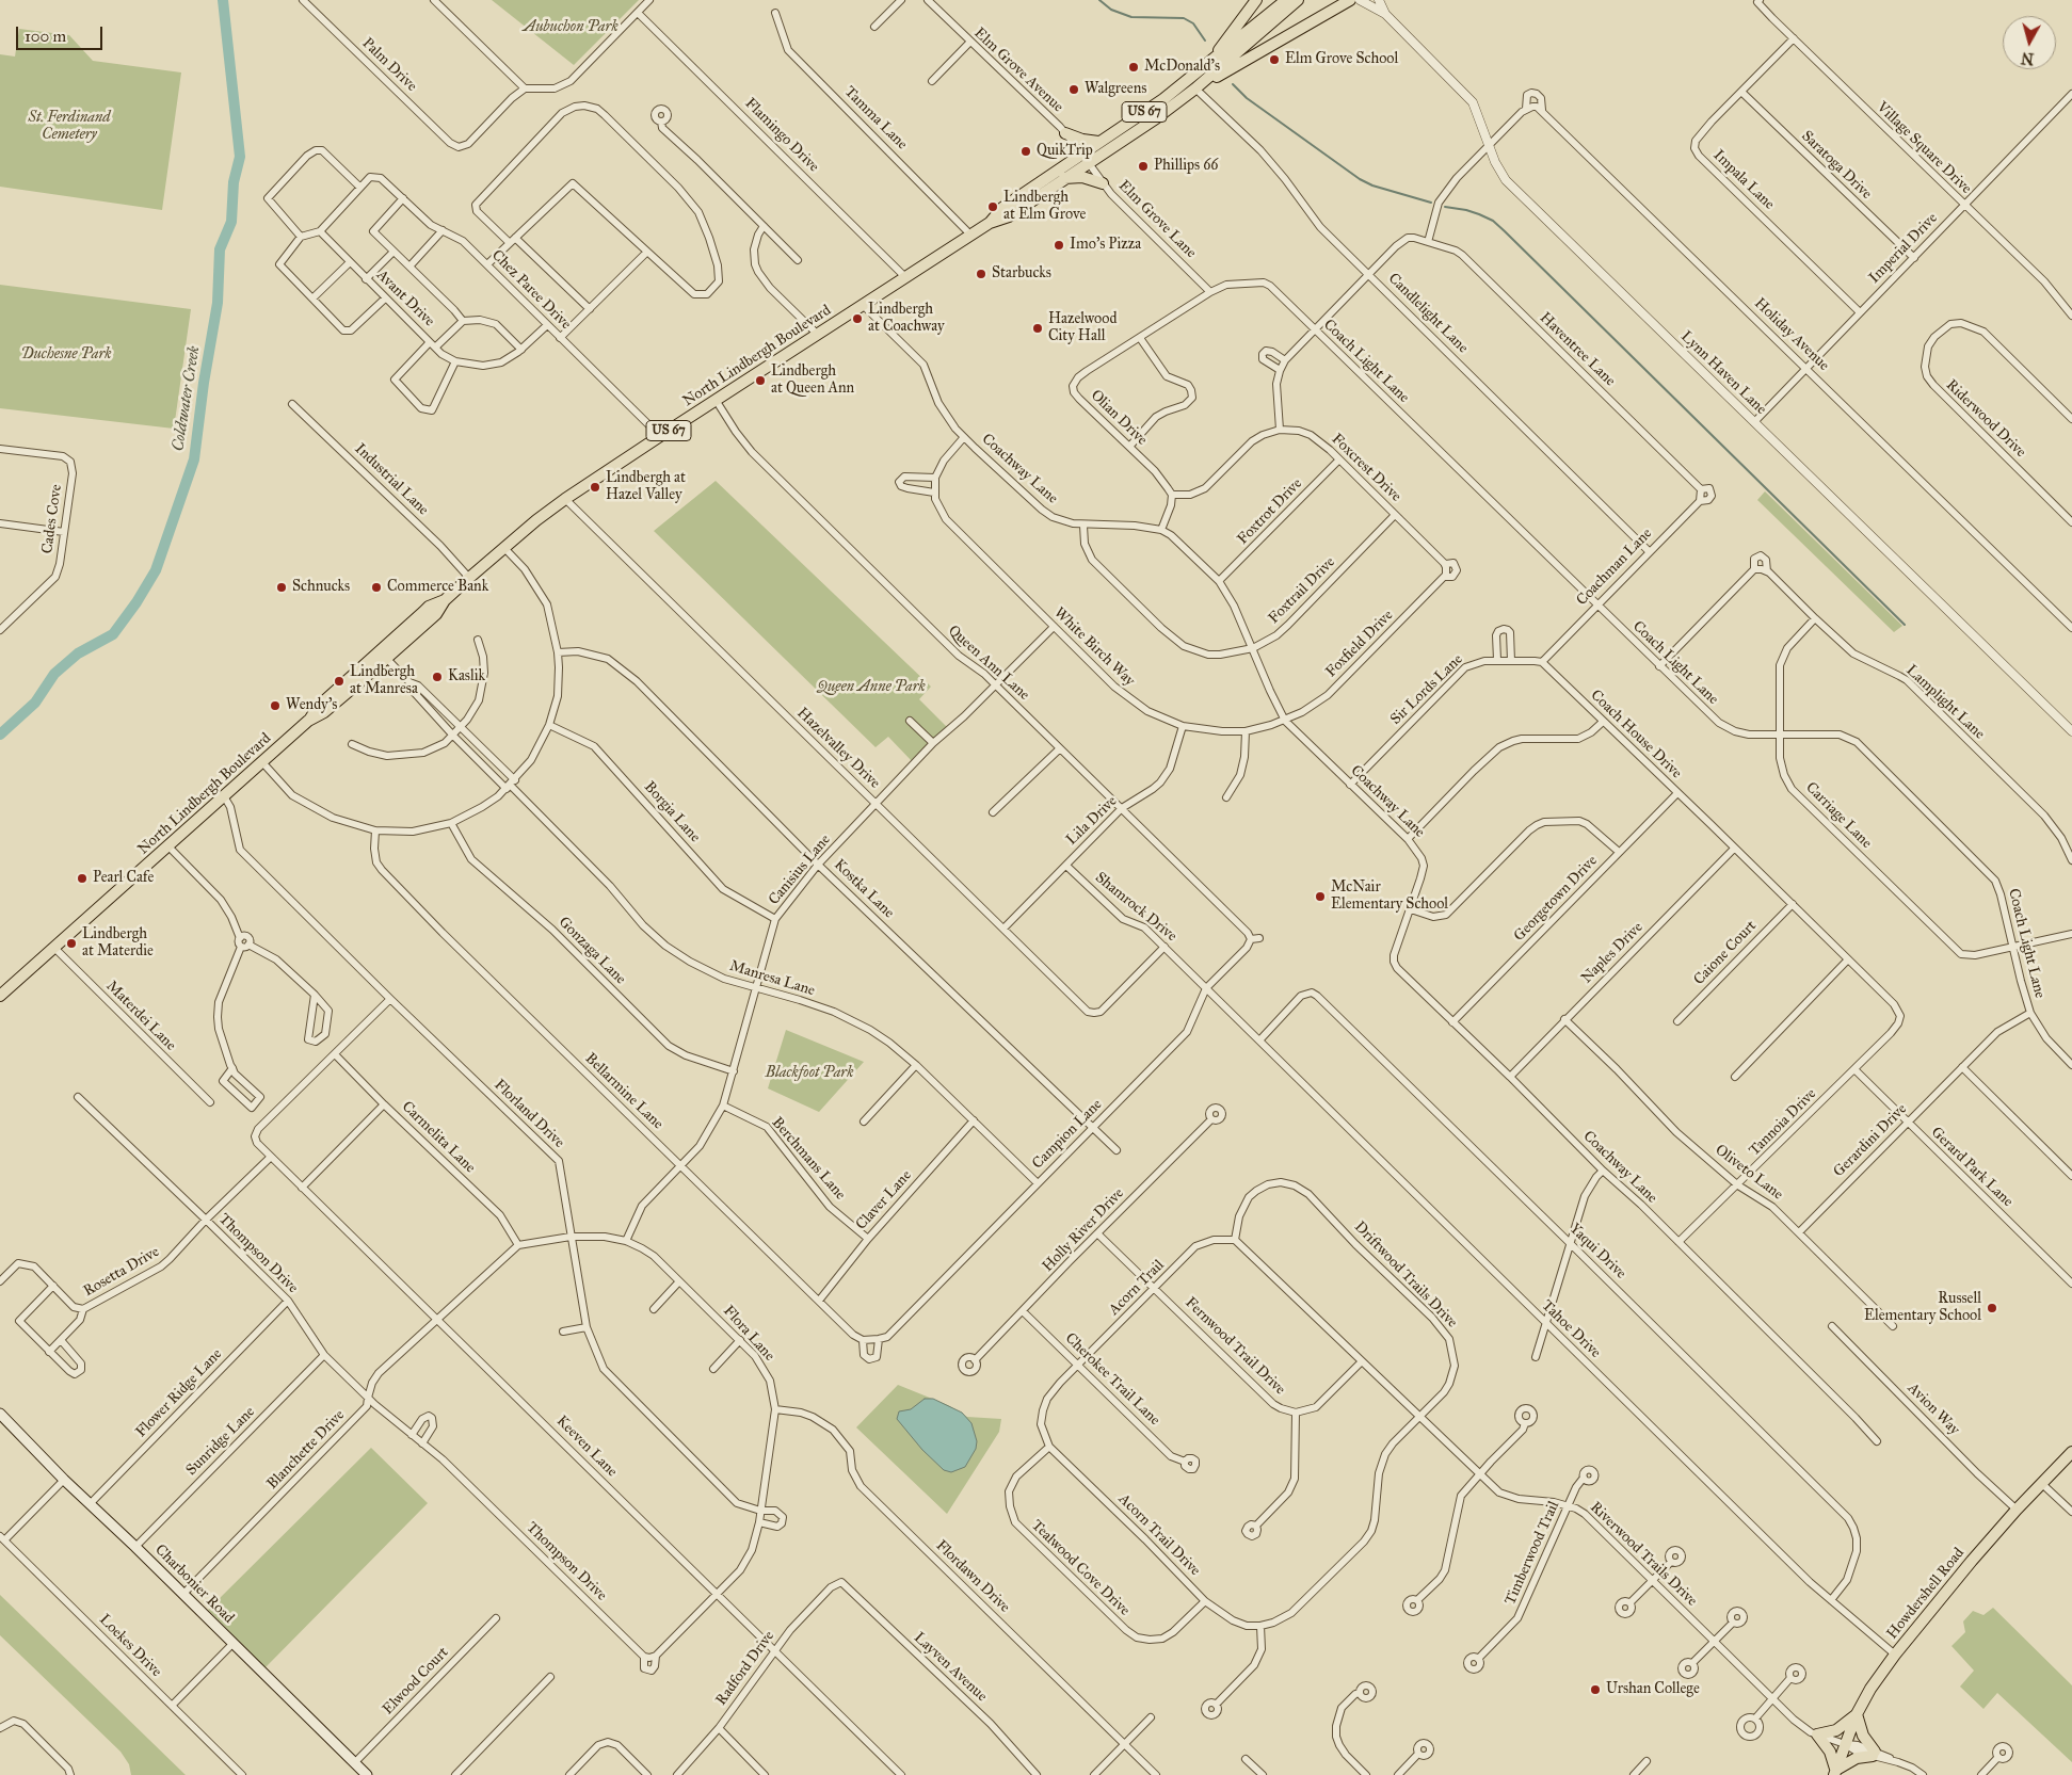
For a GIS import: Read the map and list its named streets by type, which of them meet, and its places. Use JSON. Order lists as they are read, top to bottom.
{
  "streets": {
    "main road": [
      "US 67",
      "North Lindbergh Boulevard",
      "Charbonier Road",
      "Howdershell Road"
    ],
    "street": [
      "Palm Drive",
      "Elm Grove Avenue",
      "Tamma Lane",
      "Flamingo Drive",
      "Village Square Drive",
      "Saratoga Drive",
      "Impala Lane",
      "Elm Grove Lane",
      "Imperial Drive",
      "Chez Paree Drive",
      "Avant Drive",
      "Candlelight Lane",
      "Holiday Avenue",
      "Haventree Lane",
      "Coach Light Lane",
      "Lynn Haven Lane",
      "Olian Drive",
      "Riderwood Drive",
      "Foxcrest Drive",
      "Coachway Lane",
      "Industrial Lane",
      "Foxtrot Drive",
      "Cades Cove",
      "Coachman Lane",
      "Foxtrail Drive",
      "Foxfield Drive",
      "White Birch Way",
      "Queen Ann Lane",
      "Sir Lords Lane",
      "Lamplight Lane",
      "Coach House Drive",
      "Hazelvalley Drive",
      "Borgia Lane",
      "Carriage Lane",
      "Lila Drive",
      "Canisius Lane",
      "Kostka Lane",
      "Georgetown Drive",
      "Shamrock Drive",
      "Gonzaga Lane",
      "Naples Drive",
      "Caione Court",
      "Manresa Lane",
      "Materdei Lane",
      "Bellarmine Lane",
      "Florland Drive",
      "Tannoia Drive",
      "Campion Lane",
      "Carmelita Lane",
      "Gerardini Drive",
      "Berchmans Lane",
      "Gerard Park Lane",
      "Oliveto Lane",
      "Claver Lane",
      "Holly River Drive",
      "Yaqui Drive",
      "Thompson Drive",
      "Rosetta Drive",
      "Driftwood Trails Drive",
      "Acorn Trail",
      "Tahoe Drive",
      "Flora Lane",
      "Fernwood Trail Drive",
      "Cherokee Trail Lane",
      "Flower Ridge Lane",
      "Avion Way",
      "Sunridge Lane",
      "Keeven Lane",
      "Blanchette Drive",
      "Acorn Trail Drive",
      "Timberwood Trail",
      "Riverwood Trails Drive",
      "Tealwood Cove Drive",
      "Flordawn Drive",
      "Loekes Drive",
      "Layven Avenue",
      "Radford Drive",
      "Elwood Court"
    ]
  },
  "crossings": [
    ["Elm Grove Avenue", "Elm Grove Lane"],
    ["Elm Grove Avenue", "North Lindbergh Boulevard"],
    ["Tamma Lane", "North Lindbergh Boulevard"],
    ["Flamingo Drive", "North Lindbergh Boulevard"],
    ["Village Square Drive", "Impala Lane"],
    ["Village Square Drive", "Imperial Drive"],
    ["Saratoga Drive", "Impala Lane"],
    ["Saratoga Drive", "Imperial Drive"],
    ["Impala Lane", "Imperial Drive"],
    ["Elm Grove Lane", "North Lindbergh Boulevard"],
    ["Elm Grove Lane", "Coach Light Lane"],
    ["Elm Grove Lane", "Olian Drive"],
    ["Imperial Drive", "Holiday Avenue"],
    ["Imperial Drive", "Lynn Haven Lane"],
    ["Chez Paree Drive", "Avant Drive"],
    ["Chez Paree Drive", "North Lindbergh Boulevard"],
    ["Candlelight Lane", "Haventree Lane"],
    ["Candlelight Lane", "North Lindbergh Boulevard"],
    ["Candlelight Lane", "Coachman Lane"],
    ["Haventree Lane", "Coach Light Lane"],
    ["Haventree Lane", "Coachman Lane"],
    ["North Lindbergh Boulevard", "Coachway Lane"],
    ["North Lindbergh Boulevard", "Industrial Lane"],
    ["North Lindbergh Boulevard", "Queen Ann Lane"],
    ["North Lindbergh Boulevard", "Hazelvalley Drive"],
    ["North Lindbergh Boulevard", "Manresa Lane"],
    ["North Lindbergh Boulevard", "Materdei Lane"],
    ["North Lindbergh Boulevard", "Florland Drive"],
    ["Coach Light Lane", "Olian Drive"],
    ["Coach Light Lane", "Coachman Lane"],
    ["Coach Light Lane", "Carriage Lane"],
    ["Coach Light Lane", "Gerardini Drive"],
    ["Olian Drive", "Foxcrest Drive"],
    ["Foxcrest Drive", "Foxtrot Drive"],
    ["Foxcrest Drive", "Foxtrail Drive"],
    ["Foxcrest Drive", "Foxfield Drive"],
    ["Coachway Lane", "Foxtrot Drive"],
    ["Coachway Lane", "Foxtrail Drive"],
    ["Coachway Lane", "Foxfield Drive"],
    ["Coachway Lane", "White Birch Way"],
    ["Coachway Lane", "Sir Lords Lane"],
    ["Coachway Lane", "Georgetown Drive"],
    ["Coachway Lane", "Naples Drive"],
    ["Coachway Lane", "Tannoia Drive"],
    ["Coachman Lane", "Sir Lords Lane"],
    ["Coachman Lane", "Coach House Drive"],
    ["Foxfield Drive", "White Birch Way"],
    ["White Birch Way", "Lila Drive"],
    ["White Birch Way", "Canisius Lane"],
    ["Queen Ann Lane", "Lila Drive"],
    ["Queen Ann Lane", "Canisius Lane"],
    ["Queen Ann Lane", "Campion Lane"],
    ["Sir Lords Lane", "Coach House Drive"],
    ["Lamplight Lane", "Carriage Lane"],
    ["Coach House Drive", "Georgetown Drive"],
    ["Coach House Drive", "Naples Drive"],
    ["Hazelvalley Drive", "Lila Drive"],
    ["Hazelvalley Drive", "Canisius Lane"],
    ["Hazelvalley Drive", "Shamrock Drive"],
    ["Borgia Lane", "Canisius Lane"],
    ["Lila Drive", "Shamrock Drive"],
    ["Canisius Lane", "Kostka Lane"],
    ["Canisius Lane", "Gonzaga Lane"],
    ["Canisius Lane", "Manresa Lane"],
    ["Canisius Lane", "Bellarmine Lane"],
    ["Canisius Lane", "Berchmans Lane"],
    ["Canisius Lane", "Flora Lane"],
    ["Kostka Lane", "Campion Lane"],
    ["Shamrock Drive", "Campion Lane"],
    ["Shamrock Drive", "Tahoe Drive"],
    ["Naples Drive", "Oliveto Lane"],
    ["Manresa Lane", "Campion Lane"],
    ["Manresa Lane", "Claver Lane"],
    ["Bellarmine Lane", "Claver Lane"],
    ["Florland Drive", "Flora Lane"],
    ["Tannoia Drive", "Gerard Park Lane"],
    ["Tannoia Drive", "Oliveto Lane"],
    ["Carmelita Lane", "Flora Lane"],
    ["Carmelita Lane", "Keeven Lane"],
    ["Gerardini Drive", "Gerard Park Lane"],
    ["Gerardini Drive", "Oliveto Lane"],
    ["Berchmans Lane", "Claver Lane"],
    ["Holly River Drive", "Fernwood Trail Drive"],
    ["Holly River Drive", "Cherokee Trail Lane"],
    ["Yaqui Drive", "Tahoe Drive"],
    ["Thompson Drive", "Rosetta Drive"],
    ["Thompson Drive", "Flora Lane"],
    ["Thompson Drive", "Flower Ridge Lane"],
    ["Thompson Drive", "Sunridge Lane"],
    ["Thompson Drive", "Blanchette Drive"],
    ["Rosetta Drive", "Keeven Lane"],
    ["Driftwood Trails Drive", "Acorn Trail"],
    ["Driftwood Trails Drive", "Acorn Trail Drive"],
    ["Driftwood Trails Drive", "Riverwood Trails Drive"],
    ["Acorn Trail", "Fernwood Trail Drive"],
    ["Acorn Trail", "Cherokee Trail Lane"],
    ["Acorn Trail", "Acorn Trail Drive"],
    ["Acorn Trail", "Riverwood Trails Drive"],
    ["Acorn Trail", "Tealwood Cove Drive"],
    ["Tahoe Drive", "Howdershell Road"],
    ["Flora Lane", "Keeven Lane"],
    ["Flora Lane", "Flordawn Drive"],
    ["Flower Ridge Lane", "Charbonier Road"],
    ["Avion Way", "Howdershell Road"],
    ["Sunridge Lane", "Charbonier Road"],
    ["Keeven Lane", "Blanchette Drive"],
    ["Keeven Lane", "Radford Drive"],
    ["Blanchette Drive", "Charbonier Road"],
    ["Acorn Trail Drive", "Tealwood Cove Drive"],
    ["Timberwood Trail", "Riverwood Trails Drive"],
    ["Riverwood Trails Drive", "Howdershell Road"],
    ["Charbonier Road", "Elwood Court"],
    ["Layven Avenue", "Radford Drive"]
  ],
  "water": ["Coldwater Creek"],
  "parks": [
    "Aubuchon Park",
    "St. Ferdinand Cemetery",
    "Duchesne Park",
    "Queen Anne Park",
    "Blackfoot Park"
  ],
  "places": [
    "Elm Grove School",
    "McDonald's",
    "Walgreens",
    "QuikTrip",
    "Phillips 66",
    "Lindbergh at Elm Grove",
    "Imo's Pizza",
    "Starbucks",
    "Lindbergh at Coachway",
    "Hazelwood City Hall",
    "Lindbergh at Queen Ann",
    "Lindbergh at Hazel Valley",
    "Schnucks",
    "Commerce Bank",
    "Kaslik",
    "Lindbergh at Manresa",
    "Wendy's",
    "Pearl Cafe",
    "McNair Elementary School",
    "Lindbergh at Materdie",
    "Russell Elementary School",
    "Urshan College"
  ],
  "scale_bar": "100 m",
  "north": "bottom"
}
